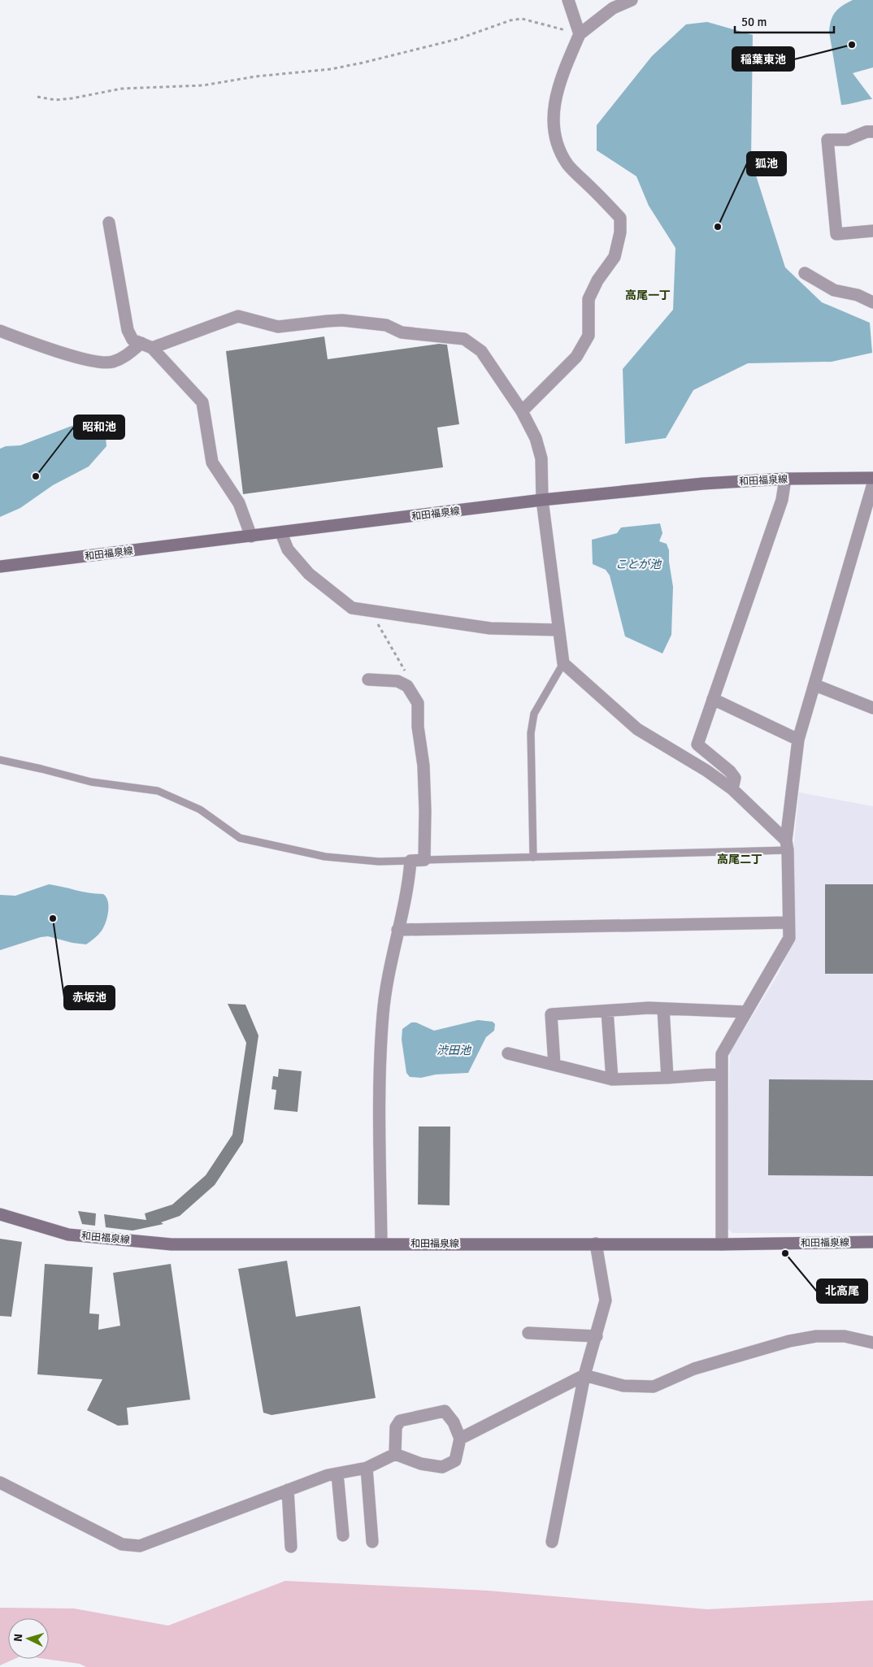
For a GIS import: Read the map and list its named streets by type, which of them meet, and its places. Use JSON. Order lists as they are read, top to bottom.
{
  "streets": {
    "main road": ["和田福泉線"]
  },
  "districts": ["高尾一丁", "高尾二丁"],
  "water": ["ことが池", "渋田池"],
  "places": [
    "稲葉東池",
    "狐池",
    "昭和池",
    "赤坂池",
    "北高尾"
  ],
  "scale_bar": "50 m",
  "north": "left"
}
